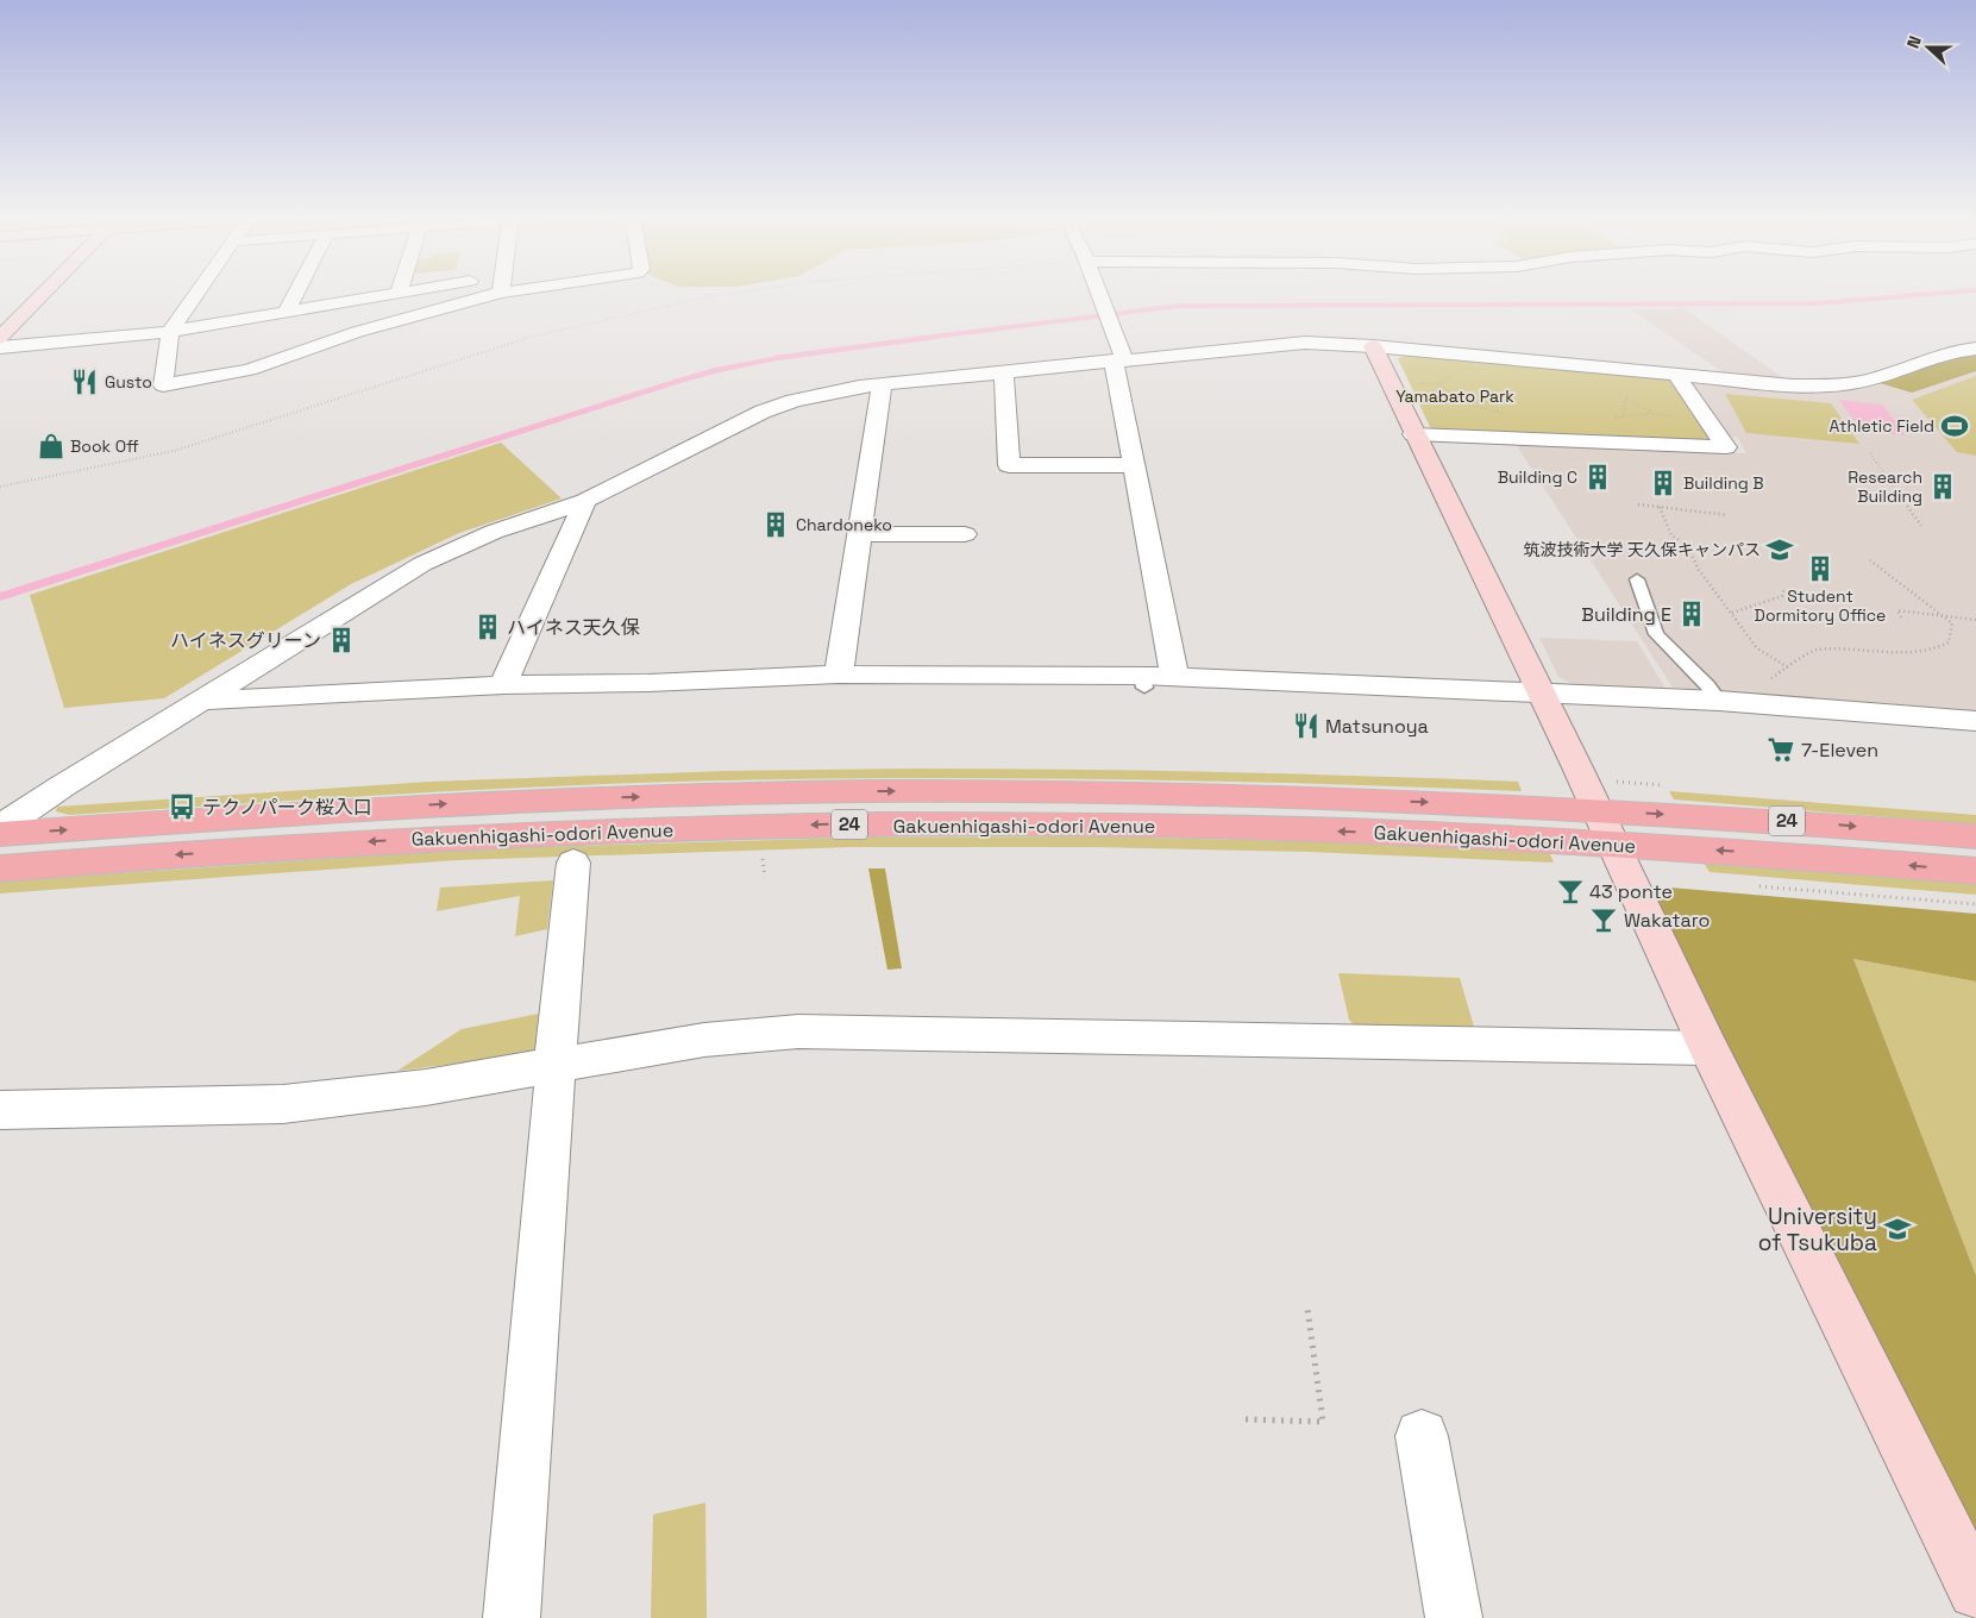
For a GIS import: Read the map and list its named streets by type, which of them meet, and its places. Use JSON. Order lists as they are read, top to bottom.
{
  "streets": {
    "main road": ["24", "Gakuenhigashi-odori Avenue"]
  },
  "parks": ["Yamabato Park"],
  "places": {
    "restaurant": ["Gusto", "Matsunoya"],
    "sports": ["Athletic Field"],
    "shop": ["Book Off"],
    "building": [
      "Building C",
      "Building B",
      "Research Building",
      "Chardoneko",
      "Student Dormitory Office",
      "Building E",
      "ハイネス天久保",
      "ハイネスグリーン"
    ],
    "school or university": ["筑波技術大学 天久保キャンパス", "University of Tsukuba"],
    "supermarket": ["7-Eleven"],
    "bus stop": ["テクノパーク桜入口"],
    "bar": ["43 ponte", "Wakataro"]
  },
  "north": "left"
}
